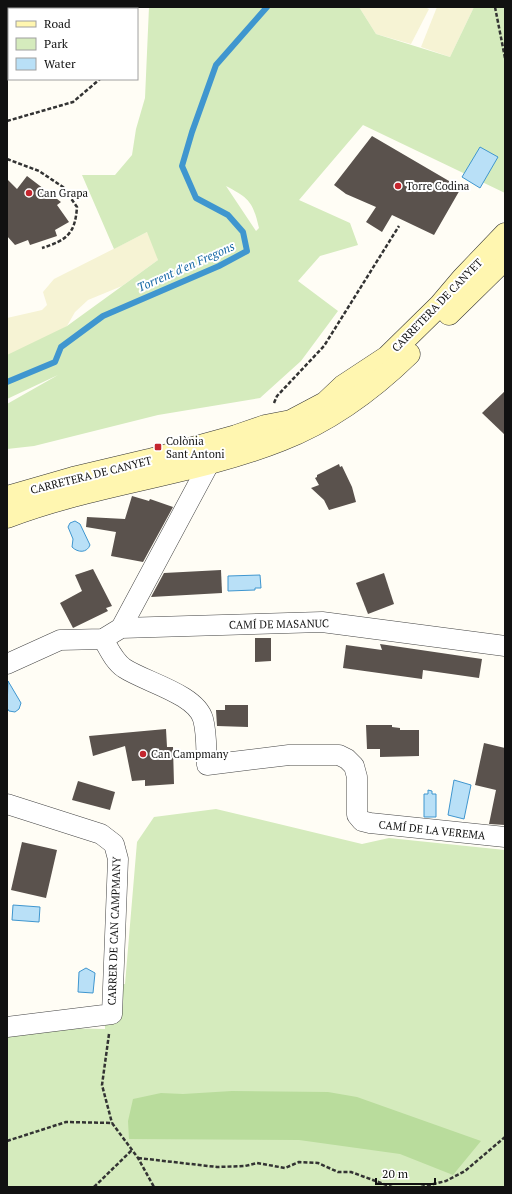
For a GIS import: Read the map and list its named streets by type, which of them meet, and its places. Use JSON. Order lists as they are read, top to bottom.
{
  "streets": {
    "street": [
      "CARRETERA DE CANYET",
      "CAMÍ DE MASANUC",
      "CAMÍ DE LA VEREMA",
      "CARRER DE CAN CAMPMANY"
    ]
  },
  "crossings": [
    ["CAMÍ DE MASANUC", "CAMÍ DE LA VEREMA"]
  ],
  "water": ["Torrent d'en Fregons"],
  "places": {
    "other": ["Torre Codina", "Can Grapa", "Can Campmany"],
    "transit": ["Colònia Sant Antoni"]
  },
  "legend": ["Road", "Park", "Water"],
  "scale_bar": "20 m"
}
